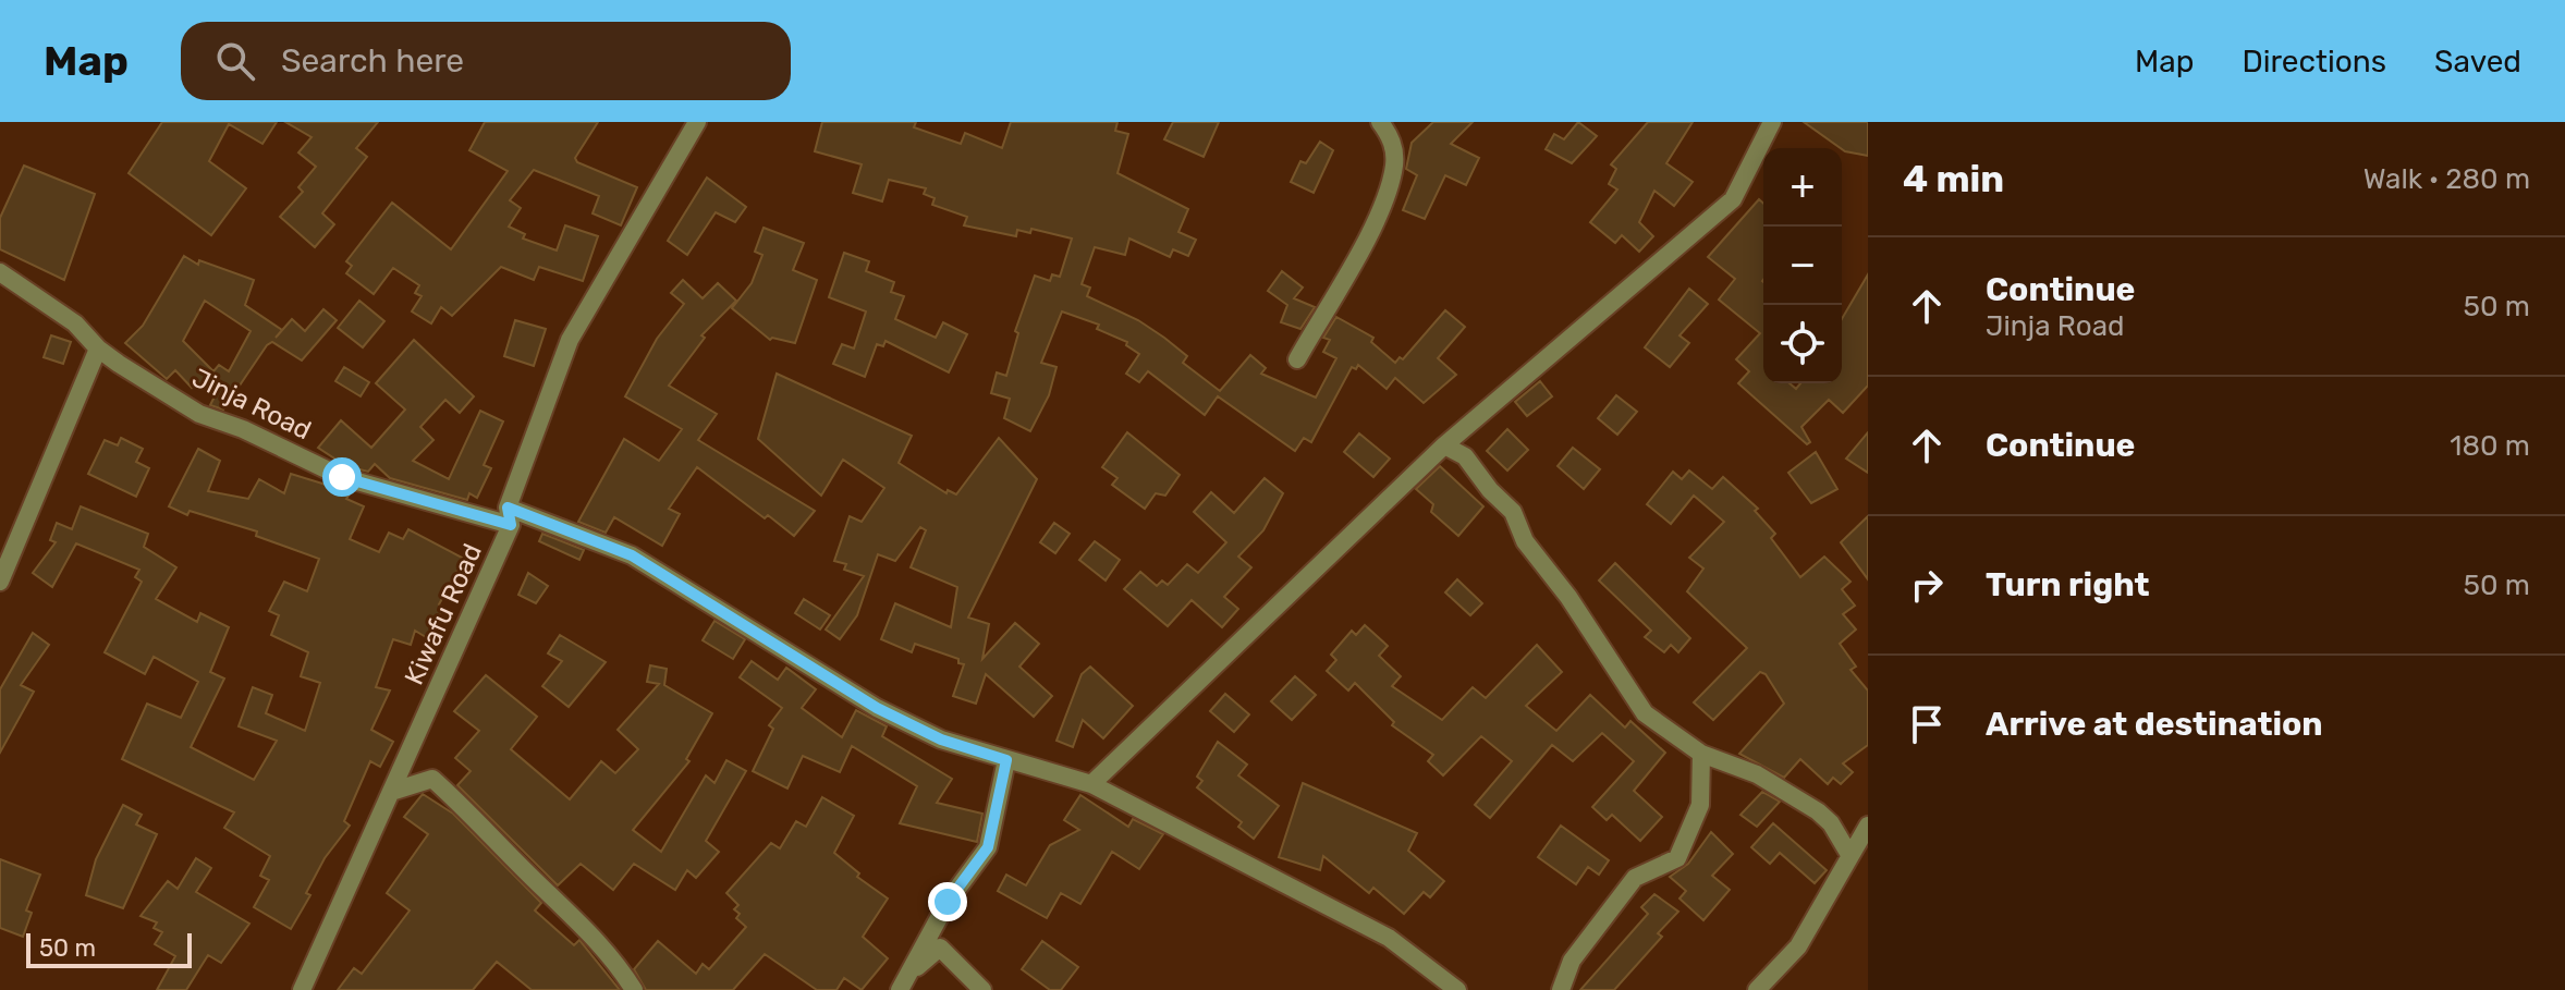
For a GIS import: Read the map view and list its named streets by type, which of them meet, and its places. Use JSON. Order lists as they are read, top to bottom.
{
  "streets": {
    "street": ["Jinja Road", "Kiwafu Road"]
  },
  "crossings": [
    ["Jinja Road", "Kiwafu Road"]
  ],
  "scale_bar": "50 m",
  "page": {
    "header": "Map",
    "search": "Search here",
    "nav": ["Map", "Directions", "Saved"],
    "heading": ["4 min", "Walk · 280 m"],
    "map_buttons": ["+", "−"],
    "list": [
      ["Continue", "Jinja Road", "50 m"],
      ["Continue", "180 m"],
      ["Turn right", "50 m"],
      "Arrive at destination"
    ],
    "scale": "50 m"
  }
}
